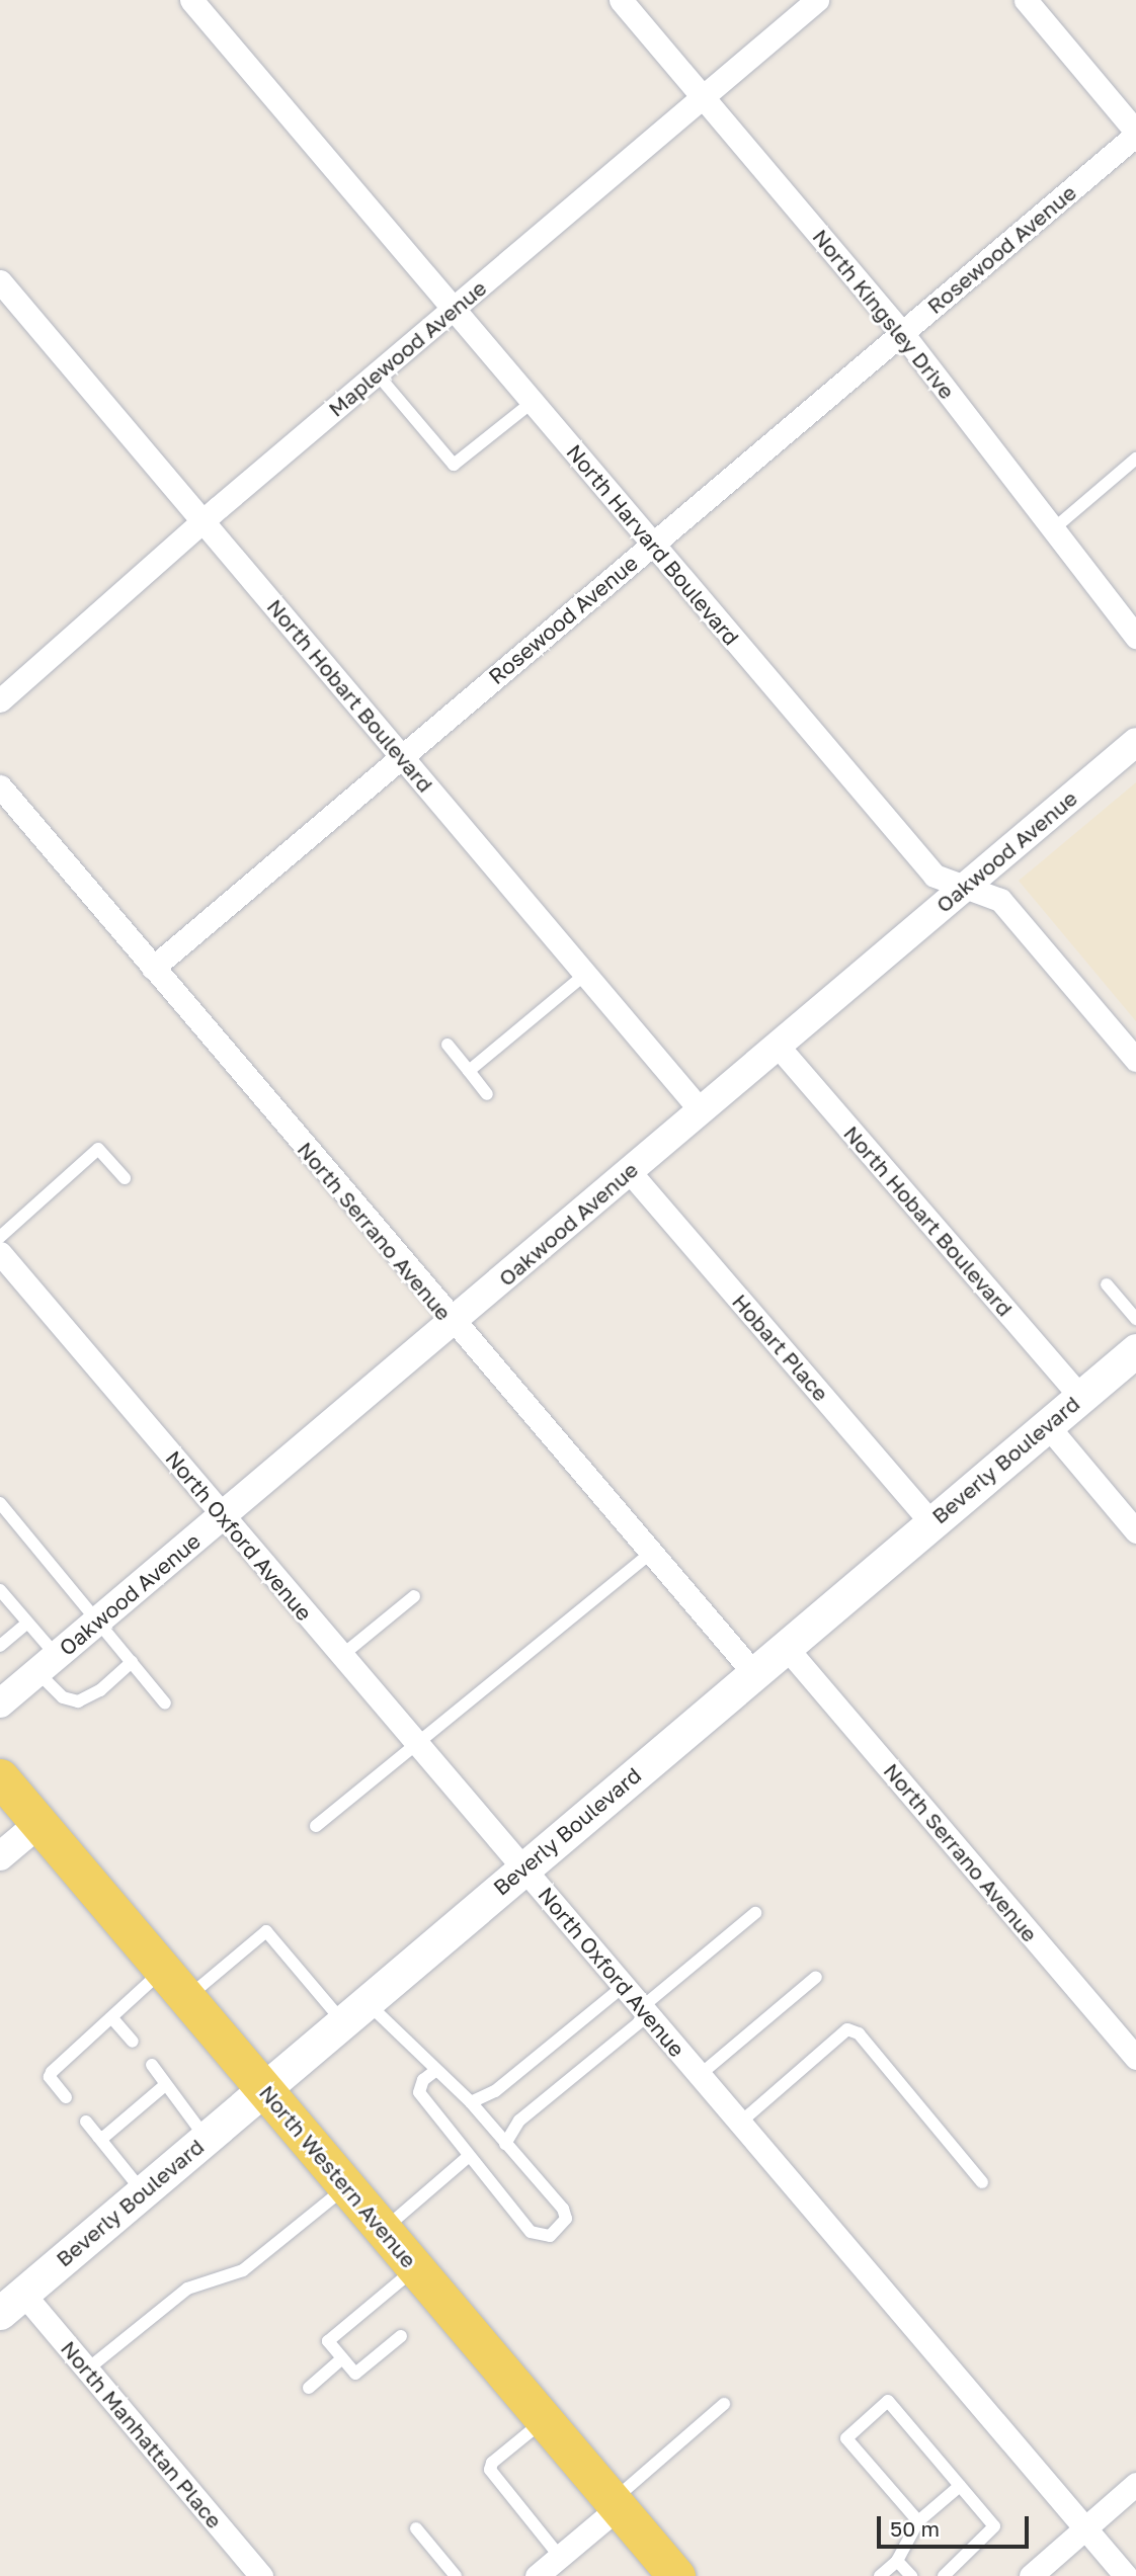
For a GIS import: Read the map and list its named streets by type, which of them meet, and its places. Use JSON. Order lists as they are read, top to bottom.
{
  "streets": {
    "main road": ["Beverly Boulevard", "North Western Avenue"],
    "street": [
      "Rosewood Avenue",
      "North Kingsley Drive",
      "Maplewood Avenue",
      "North Harvard Boulevard",
      "North Hobart Boulevard",
      "Oakwood Avenue",
      "North Serrano Avenue",
      "Hobart Place",
      "North Oxford Avenue",
      "North Manhattan Place"
    ]
  },
  "crossings": [
    ["Rosewood Avenue", "North Kingsley Drive"],
    ["Rosewood Avenue", "North Harvard Boulevard"],
    ["Rosewood Avenue", "North Hobart Boulevard"],
    ["Rosewood Avenue", "North Serrano Avenue"],
    ["North Kingsley Drive", "Maplewood Avenue"],
    ["Maplewood Avenue", "North Harvard Boulevard"],
    ["Maplewood Avenue", "North Hobart Boulevard"],
    ["North Harvard Boulevard", "Oakwood Avenue"],
    ["North Hobart Boulevard", "Oakwood Avenue"],
    ["North Hobart Boulevard", "Beverly Boulevard"],
    ["Oakwood Avenue", "North Serrano Avenue"],
    ["Oakwood Avenue", "Hobart Place"],
    ["Oakwood Avenue", "North Oxford Avenue"],
    ["North Serrano Avenue", "Beverly Boulevard"],
    ["Hobart Place", "Beverly Boulevard"],
    ["Beverly Boulevard", "North Oxford Avenue"],
    ["Beverly Boulevard", "North Western Avenue"],
    ["Beverly Boulevard", "North Manhattan Place"]
  ],
  "scale_bar": "50 m"
}
